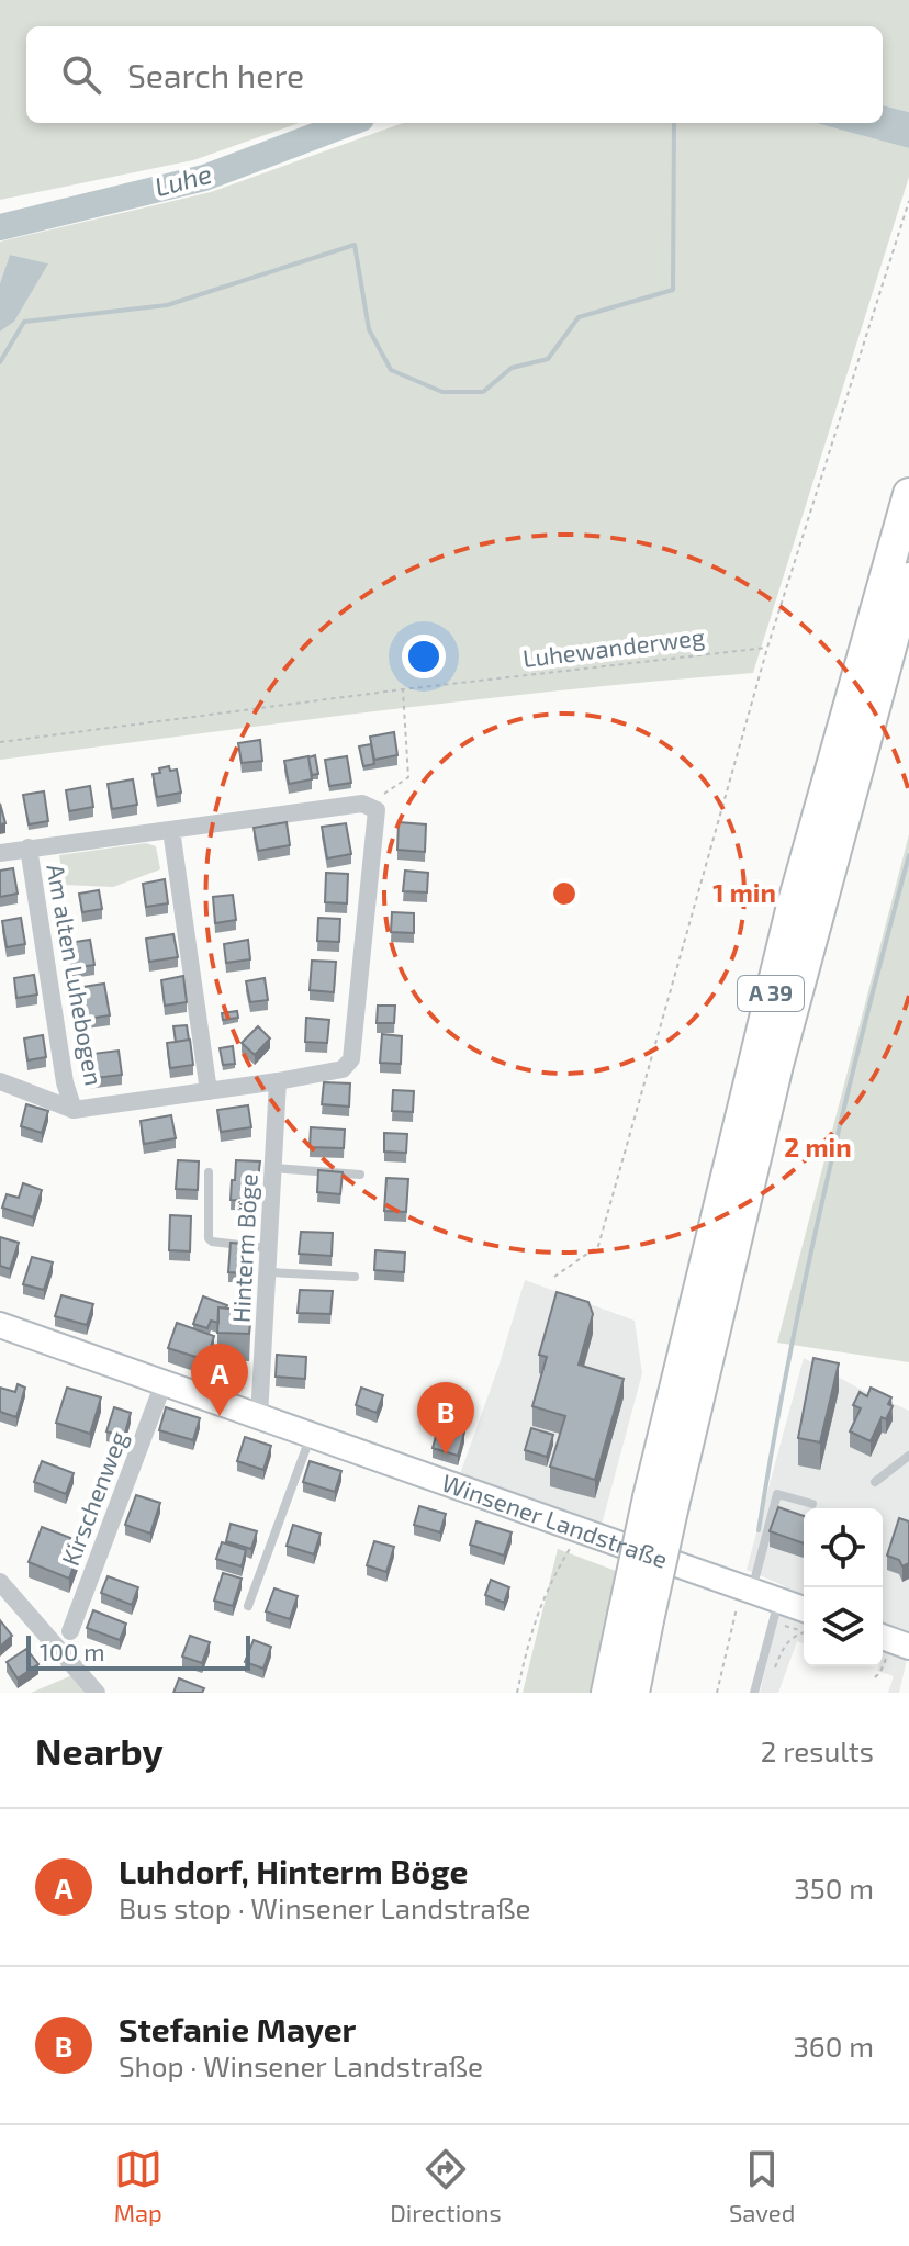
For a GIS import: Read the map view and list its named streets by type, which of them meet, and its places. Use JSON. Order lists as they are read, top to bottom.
{
  "streets": {
    "highway": ["A 39"],
    "main road": ["Winsener Landstraße"],
    "street": ["Am alten Luhebogen", "Hinterm Böge", "Kirschenweg"],
    "path": ["Luhewanderweg"]
  },
  "crossings": [
    ["Am alten Luhebogen", "Hinterm Böge"],
    ["Hinterm Böge", "Winsener Landstraße"],
    ["Kirschenweg", "Winsener Landstraße"]
  ],
  "water": ["Luhe"],
  "scale_bar": "100 m",
  "page": {
    "search": "Search here",
    "pins": ["A", "B"],
    "scale": "100 m",
    "heading": ["Nearby", "2 results"],
    "list": [
      {
        "mark": "A",
        "name": "Luhdorf, Hinterm Böge",
        "note": "Bus stop · Winsener Landstraße",
        "value": "350 m"
      },
      {
        "mark": "B",
        "name": "Stefanie Mayer",
        "note": "Shop · Winsener Landstraße",
        "value": "360 m"
      }
    ],
    "nav": ["Map", "Directions", "Saved"]
  },
  "rings": ["1 min", "2 min"]
}
